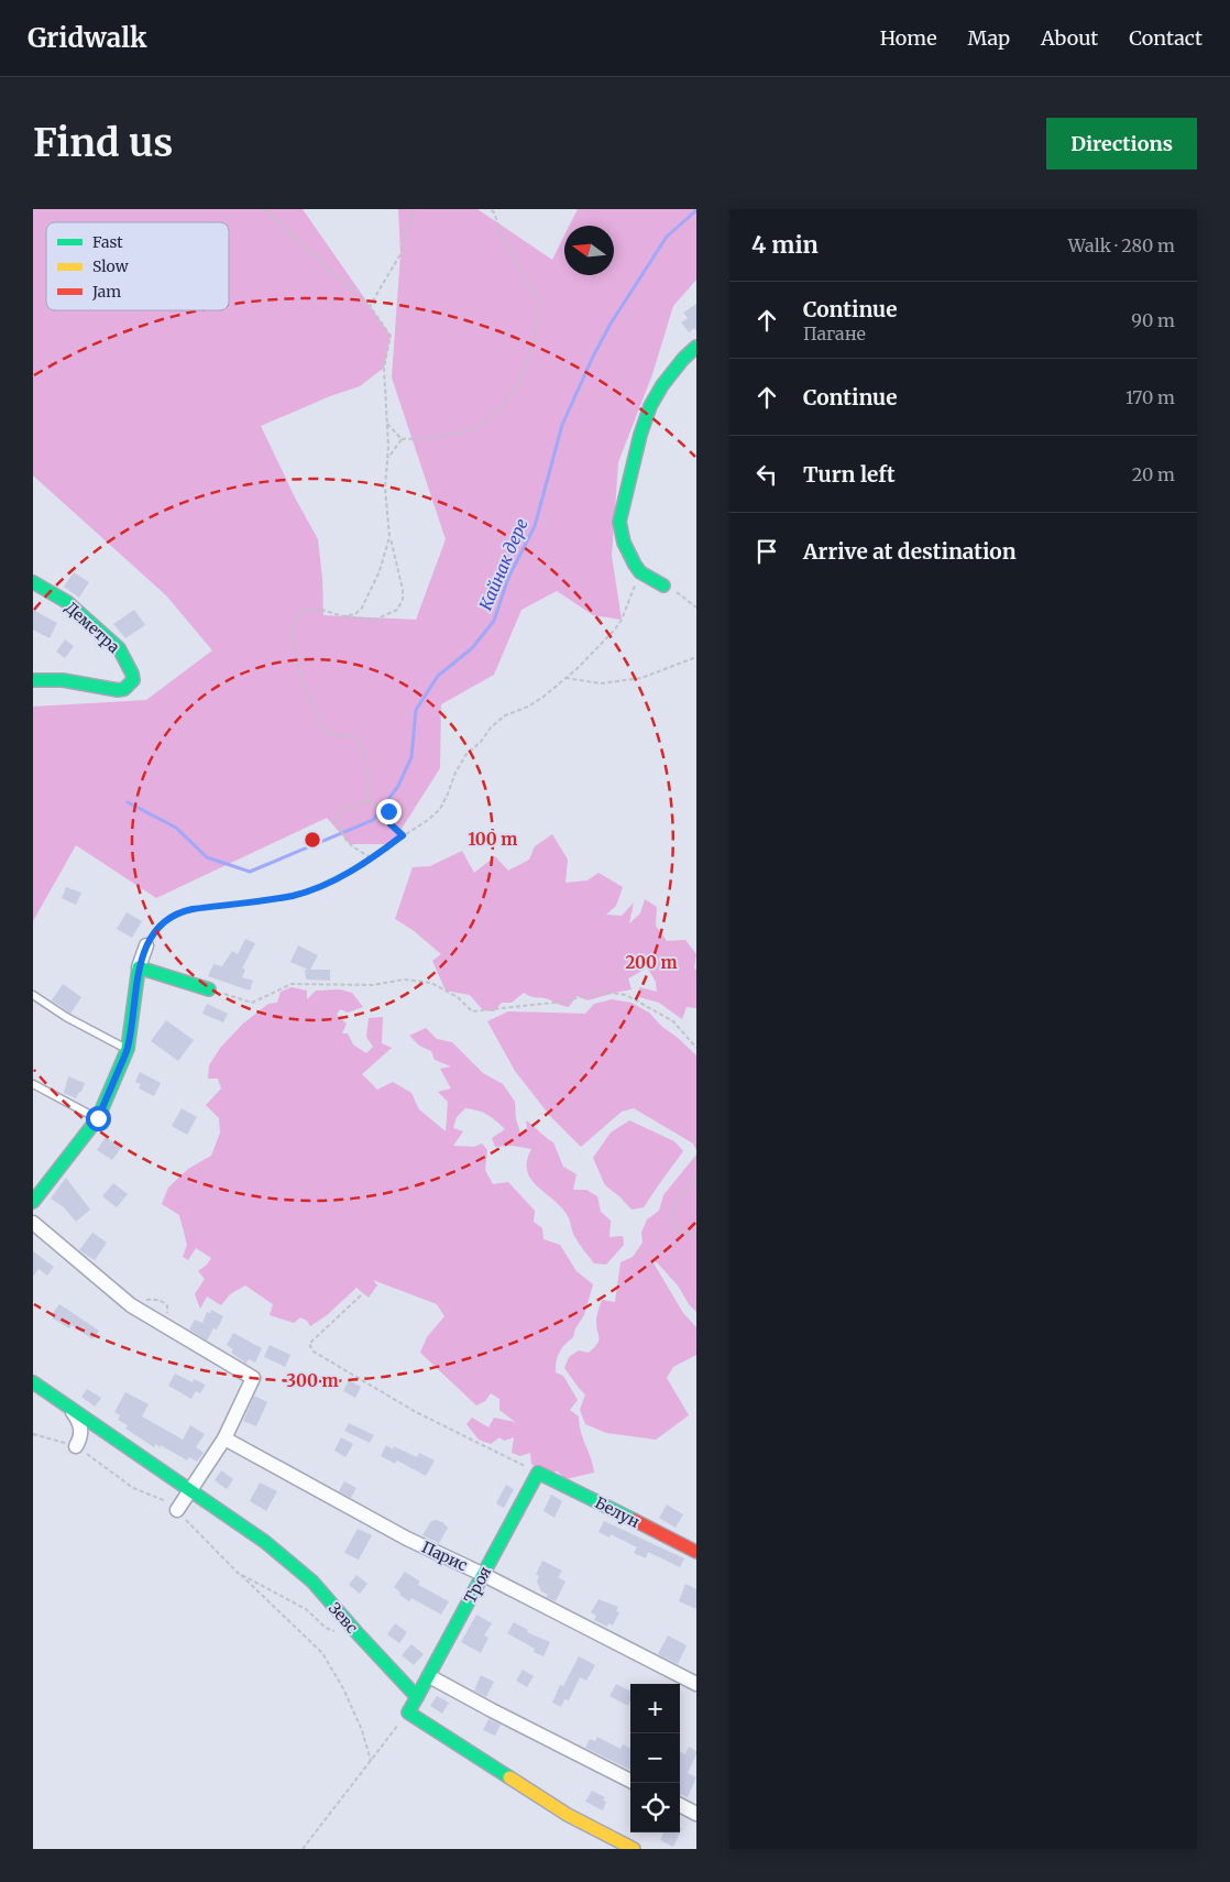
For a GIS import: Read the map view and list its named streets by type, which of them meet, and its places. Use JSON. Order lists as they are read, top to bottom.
{
  "streets": {
    "street": [
      "Деметра",
      "Белун",
      "Парис",
      "Троя",
      "Зевс"
    ]
  },
  "crossings": [
    ["Белун", "Троя"],
    ["Парис", "Троя"],
    ["Троя", "Зевс"]
  ],
  "water": ["Кайнак дере"],
  "legend": ["Fast", "Slow", "Jam"],
  "north": "left",
  "page": {
    "header": "Gridwalk",
    "nav": [
      "Home",
      "Map",
      "About",
      "Contact"
    ],
    "buttons": "Directions",
    "title": "Find us",
    "heading": ["4 min", "Walk · 280 m"],
    "list": [
      ["Continue", "Пагане", "90 m"],
      ["Continue", "170 m"],
      ["Turn left", "20 m"],
      "Arrive at destination"
    ],
    "map_buttons": ["+", "−"]
  },
  "rings": ["100 m", "200 m", "300 m"]
}
